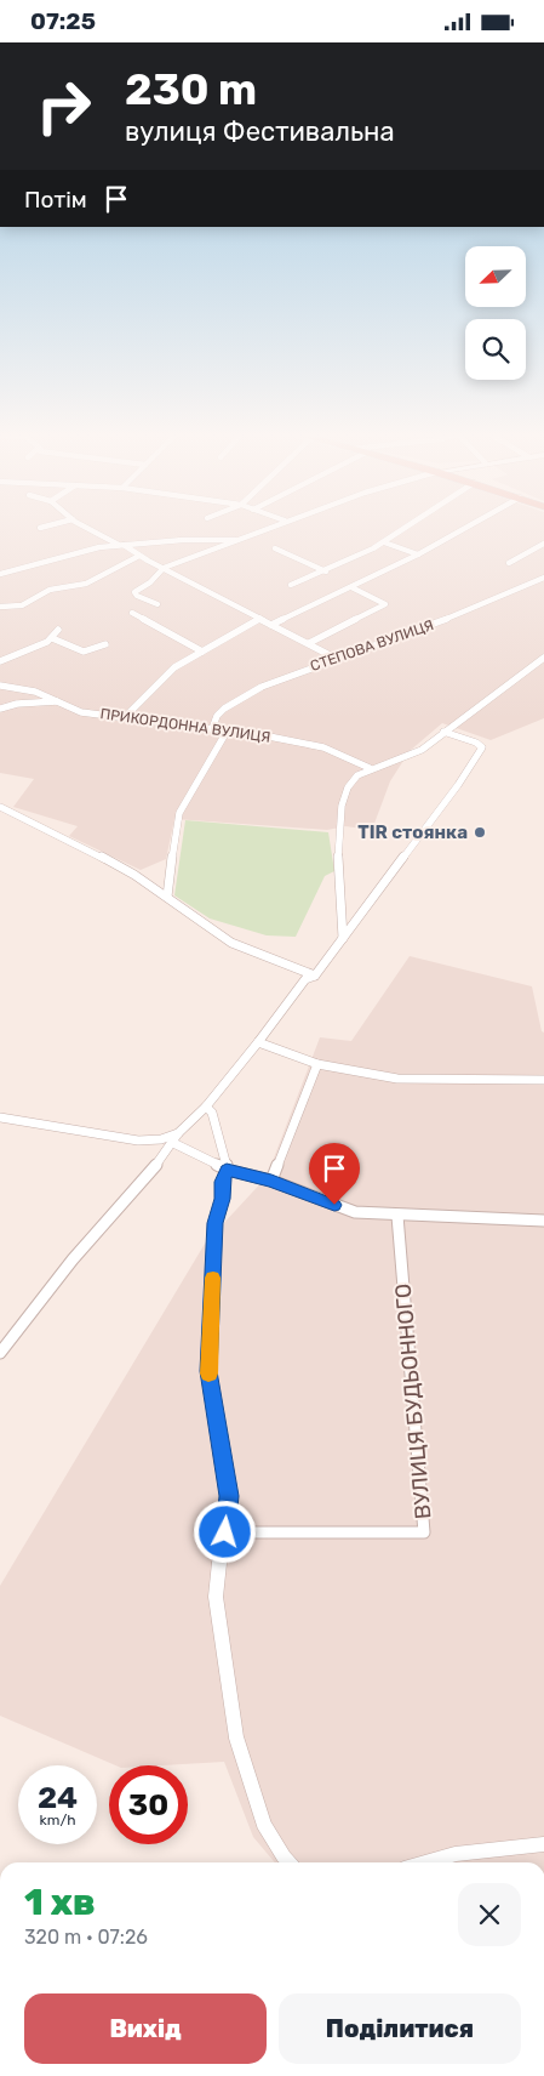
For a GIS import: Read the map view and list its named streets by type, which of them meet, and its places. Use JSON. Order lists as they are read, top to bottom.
{
  "streets": {
    "street": ["СТЕПОВА ВУЛИЦЯ", "ПРИКОРДОННА ВУЛИЦЯ", "ВУЛИЦЯ БУДЬОННОГО"]
  },
  "crossings": [
    ["СТЕПОВА ВУЛИЦЯ", "ПРИКОРДОННА ВУЛИЦЯ"]
  ],
  "places": ["TIR стоянка"],
  "north": "bottom left",
  "page": {
    "status": "07:25",
    "turn": ["230 m", "вулиця Фестивальна"],
    "then": "Потім",
    "speed": "24 km/h",
    "limit": "30",
    "heading": ["1 хв", "320 m · 07:26"],
    "buttons": ["Вихід", "Поділитися"]
  }
}
